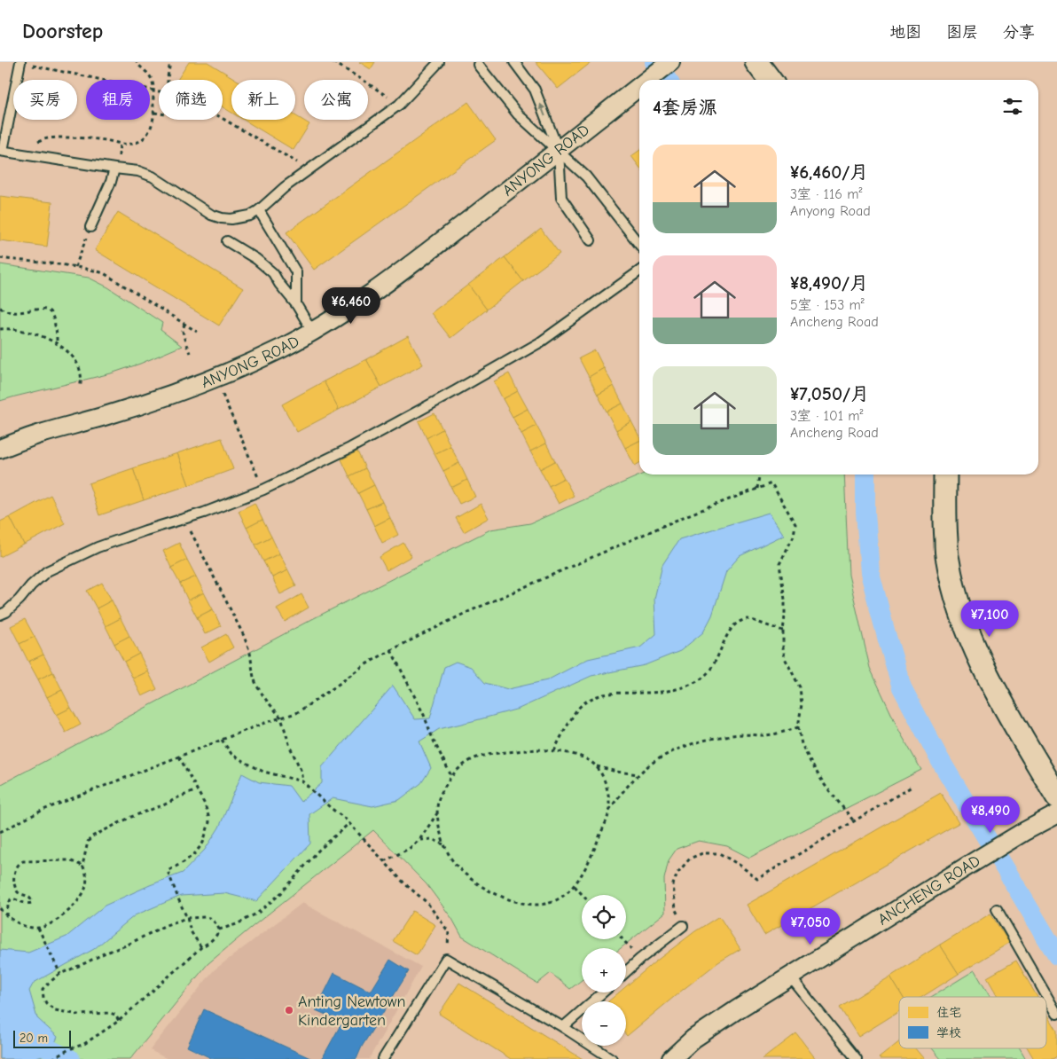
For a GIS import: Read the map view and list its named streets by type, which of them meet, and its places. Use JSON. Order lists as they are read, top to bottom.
{
  "streets": {
    "street": ["ANYONG ROAD", "ANCHENG ROAD"]
  },
  "places": ["Anting Newtown Kindergarten"],
  "legend": ["住宅", "学校"],
  "scale_bar": "20 m",
  "page": {
    "header": "Doorstep",
    "nav": ["地图", "图层", "分享"],
    "chip": [
      "买房",
      "租房",
      "筛选",
      "新上",
      "公寓"
    ],
    "heading": "4套房源",
    "list": [
      {
        "name": "¥6,460/月",
        "note": "3室 · 116 m² · Anyong Road"
      },
      {
        "name": "¥8,490/月",
        "note": "5室 · 153 m² · Ancheng Road"
      },
      {
        "name": "¥7,050/月",
        "note": "3室 · 101 m² · Ancheng Road"
      }
    ],
    "price": [
      "¥6,460",
      "¥7,100",
      "¥8,490",
      "¥7,050"
    ],
    "map_buttons": ["+", "−"],
    "scale": "20 m"
  }
}
